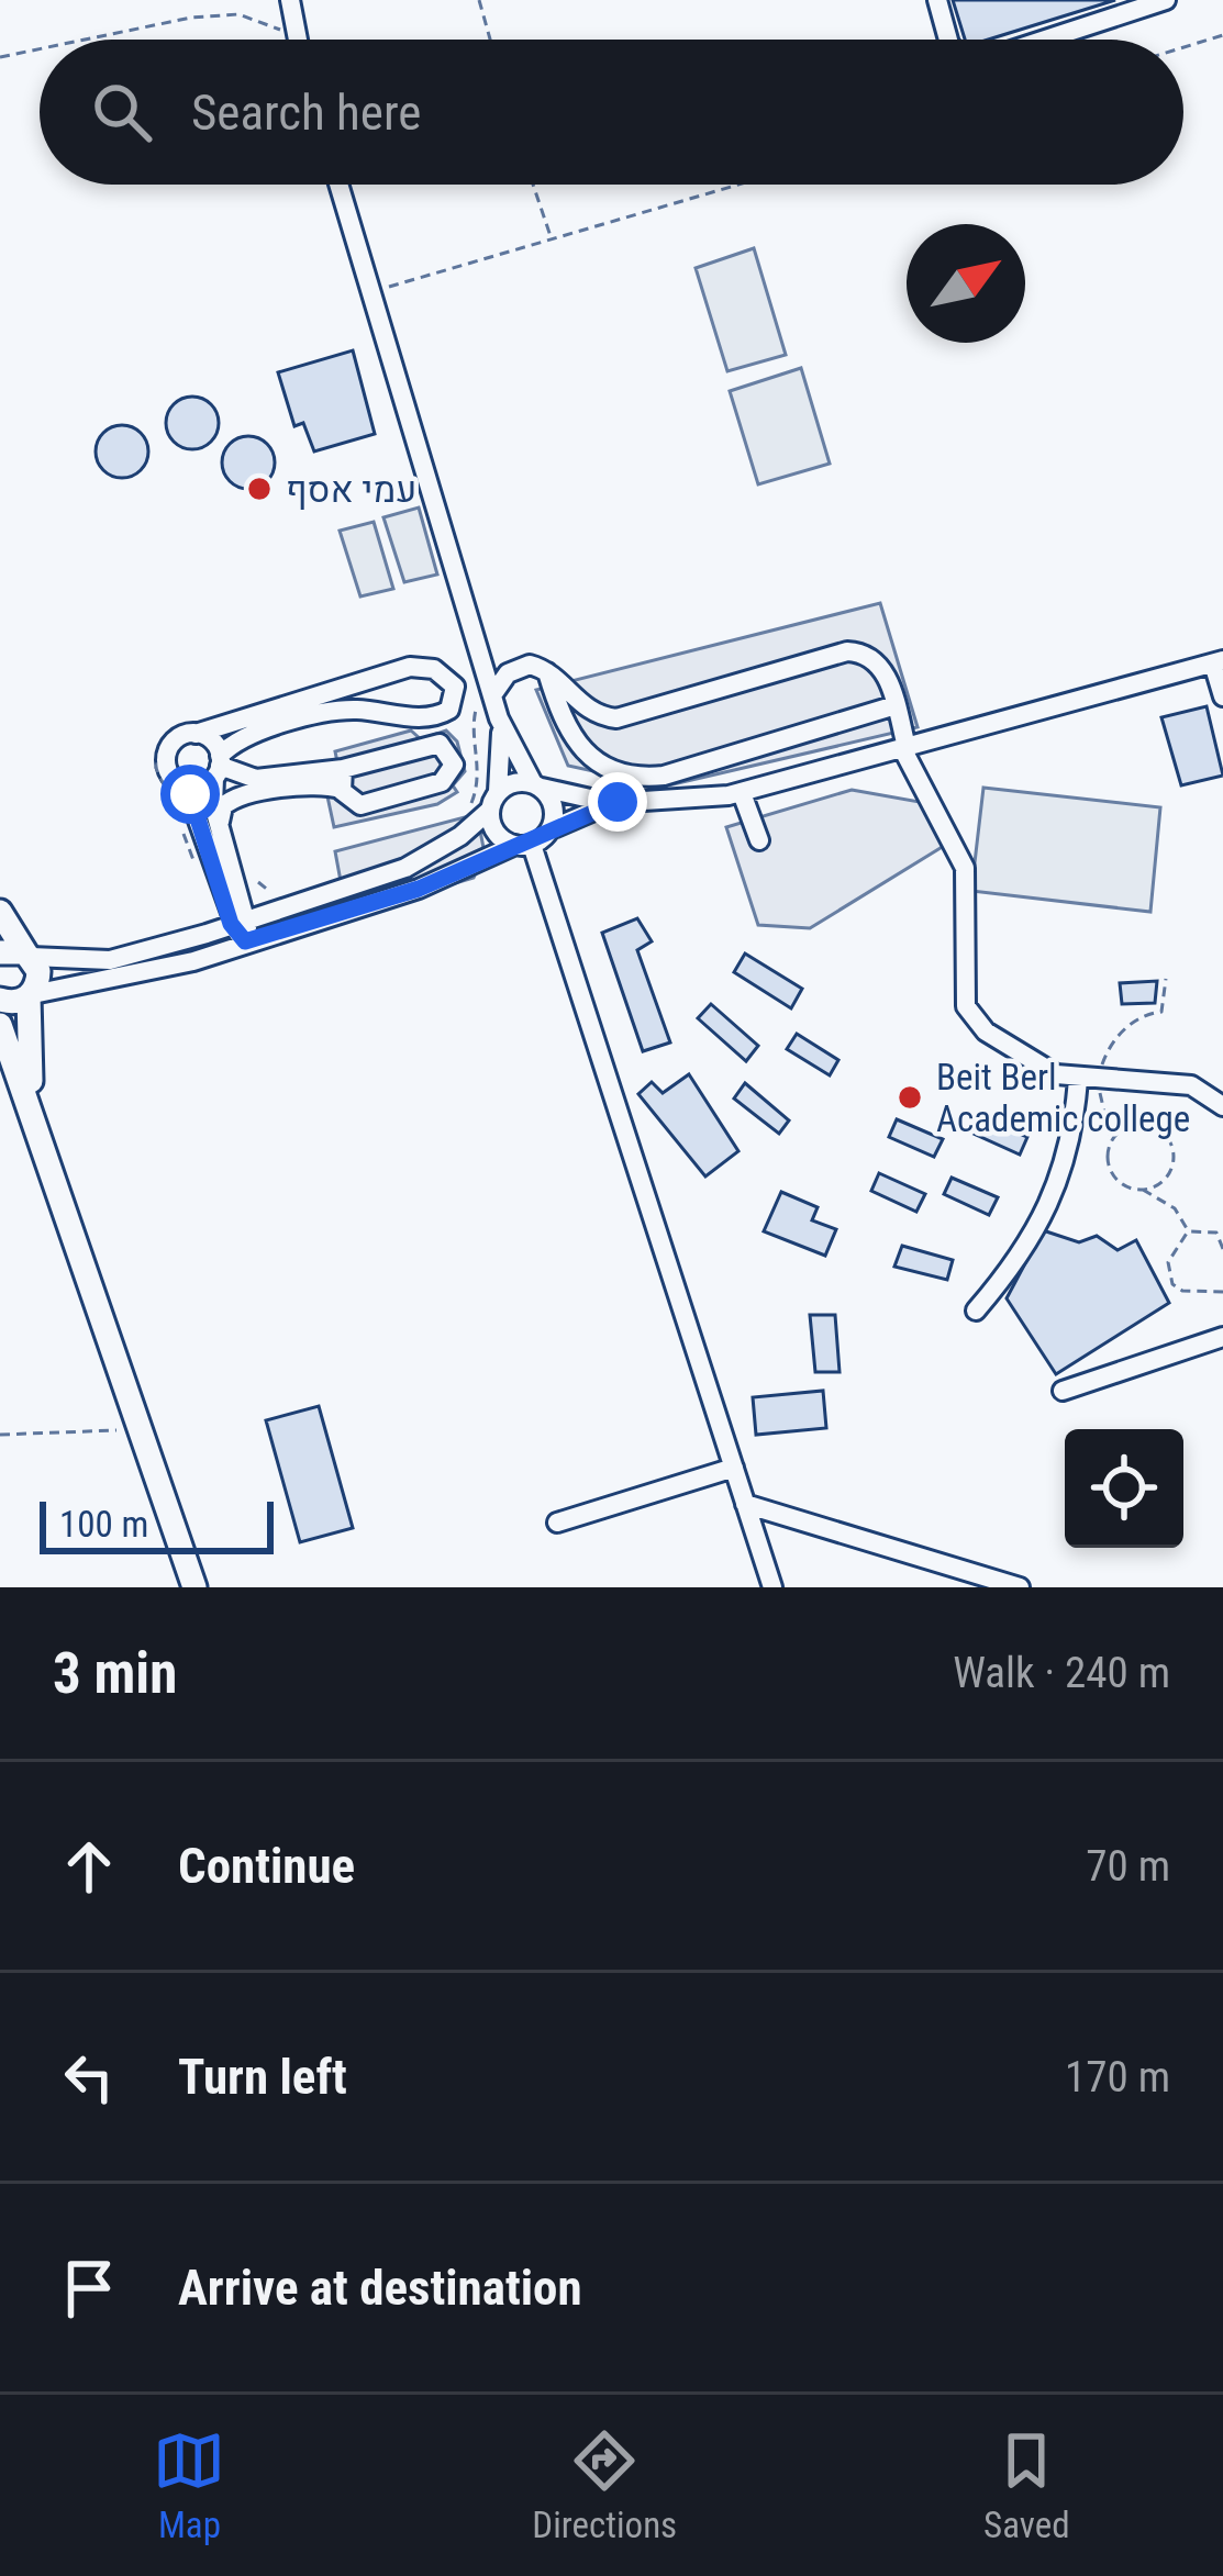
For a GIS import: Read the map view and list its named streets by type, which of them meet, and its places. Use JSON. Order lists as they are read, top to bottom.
{
  "places": ["עמי אסף", "Beit Berl Academic college"],
  "scale_bar": "100 m",
  "north": "top right",
  "page": {
    "search": "Search here",
    "scale": "100 m",
    "heading": ["3 min", "Walk · 240 m"],
    "list": [
      ["Continue", "70 m"],
      ["Turn left", "170 m"],
      "Arrive at destination"
    ],
    "nav": ["Map", "Directions", "Saved"]
  }
}
